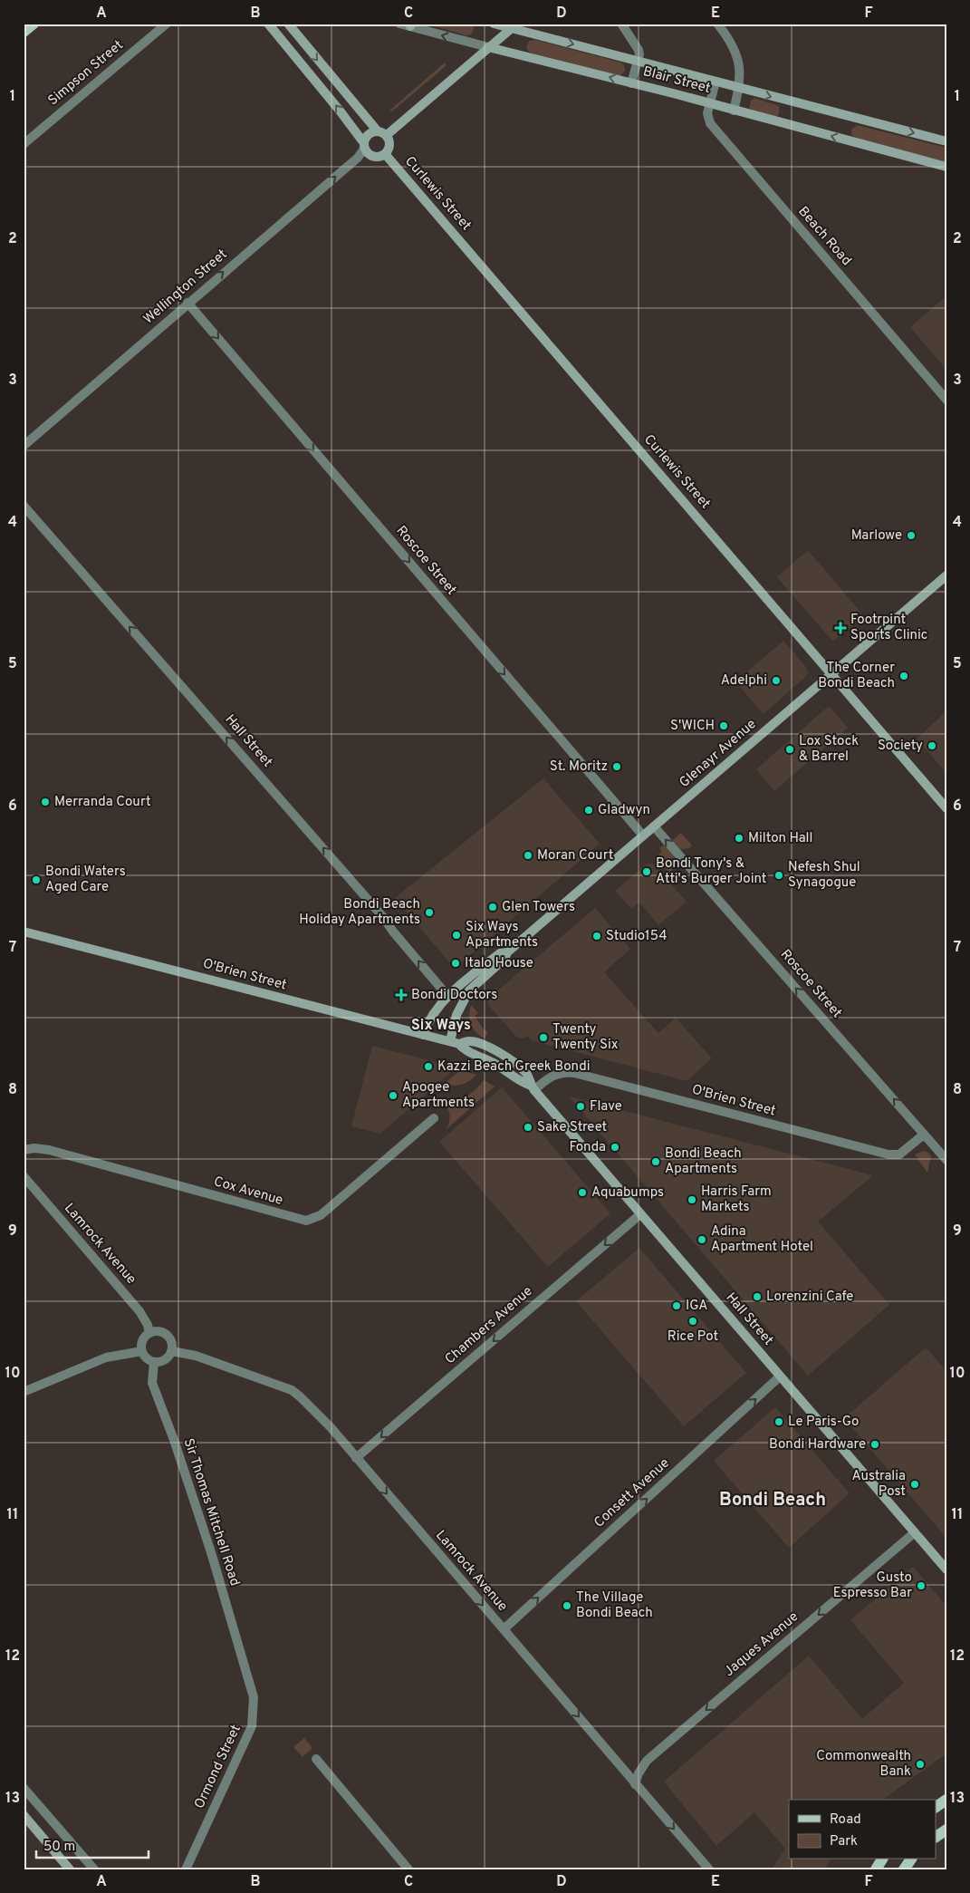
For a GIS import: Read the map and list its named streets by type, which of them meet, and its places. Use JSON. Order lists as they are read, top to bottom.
{
  "streets": {
    "street": [
      "Simpson Street",
      "Blair Street",
      "Curlewis Street",
      "Beach Road",
      "Wellington Street",
      "Roscoe Street",
      "Hall Street",
      "Glenayr Avenue",
      "O'Brien Street",
      "Cox Avenue",
      "Lamrock Avenue",
      "Chambers Avenue",
      "Consett Avenue",
      "Sir Thomas Mitchell Road",
      "Jaques Avenue",
      "Ormond Street"
    ]
  },
  "crossings": [
    ["Blair Street", "Beach Road"],
    ["Curlewis Street", "Wellington Street"],
    ["Curlewis Street", "Glenayr Avenue"],
    ["Wellington Street", "Roscoe Street"],
    ["Roscoe Street", "Glenayr Avenue"],
    ["Roscoe Street", "O'Brien Street"],
    ["Hall Street", "Glenayr Avenue"],
    ["Hall Street", "O'Brien Street"],
    ["Hall Street", "Chambers Avenue"],
    ["Hall Street", "Consett Avenue"],
    ["Hall Street", "Jaques Avenue"],
    ["Glenayr Avenue", "O'Brien Street"],
    ["Lamrock Avenue", "Chambers Avenue"],
    ["Lamrock Avenue", "Consett Avenue"],
    ["Lamrock Avenue", "Sir Thomas Mitchell Road"],
    ["Lamrock Avenue", "Jaques Avenue"],
    ["Sir Thomas Mitchell Road", "Ormond Street"]
  ],
  "one_way": [
    "Wellington Street",
    "Hall Street",
    "Lamrock Avenue",
    "Chambers Avenue",
    "Consett Avenue",
    "Jaques Avenue"
  ],
  "districts": ["Six Ways", "Bondi Beach"],
  "places": {
    "other": [
      "Marlowe",
      "The Corner Bondi Beach",
      "Adelphi",
      "S'WICH",
      "Society",
      "Lox Stock & Barrel",
      "St. Moritz",
      "Merranda Court",
      "Gladwyn",
      "Milton Hall",
      "Moran Court",
      "Bondi Tony's & Atti's Burger Joint",
      "Nefesh Shul Synagogue",
      "Bondi Waters Aged Care",
      "Glen Towers",
      "Bondi Beach Holiday Apartments",
      "Six Ways Apartments",
      "Studio154",
      "Italo House",
      "Twenty Twenty Six",
      "Kazzi Beach Greek Bondi",
      "Apogee Apartments",
      "Flave",
      "Sake Street",
      "Fonda",
      "Bondi Beach Apartments",
      "Aquabumps",
      "Harris Farm Markets",
      "Adina Apartment Hotel",
      "Lorenzini Cafe",
      "IGA",
      "Rice Pot",
      "Le Paris-Go",
      "Bondi Hardware",
      "Australia Post",
      "Gusto Espresso Bar",
      "The Village Bondi Beach",
      "Commonwealth Bank"
    ],
    "health": ["Footrpint Sports Clinic", "Bondi Doctors"]
  },
  "legend": ["Road", "Park"],
  "scale_bar": "50 m",
  "grid": {
    "columns": [
      "A",
      "B",
      "C",
      "D",
      "E",
      "F"
    ],
    "rows": [
      "1",
      "2",
      "3",
      "4",
      "5",
      "6",
      "7",
      "8",
      "9",
      "10",
      "11",
      "12",
      "13"
    ]
  }
}
